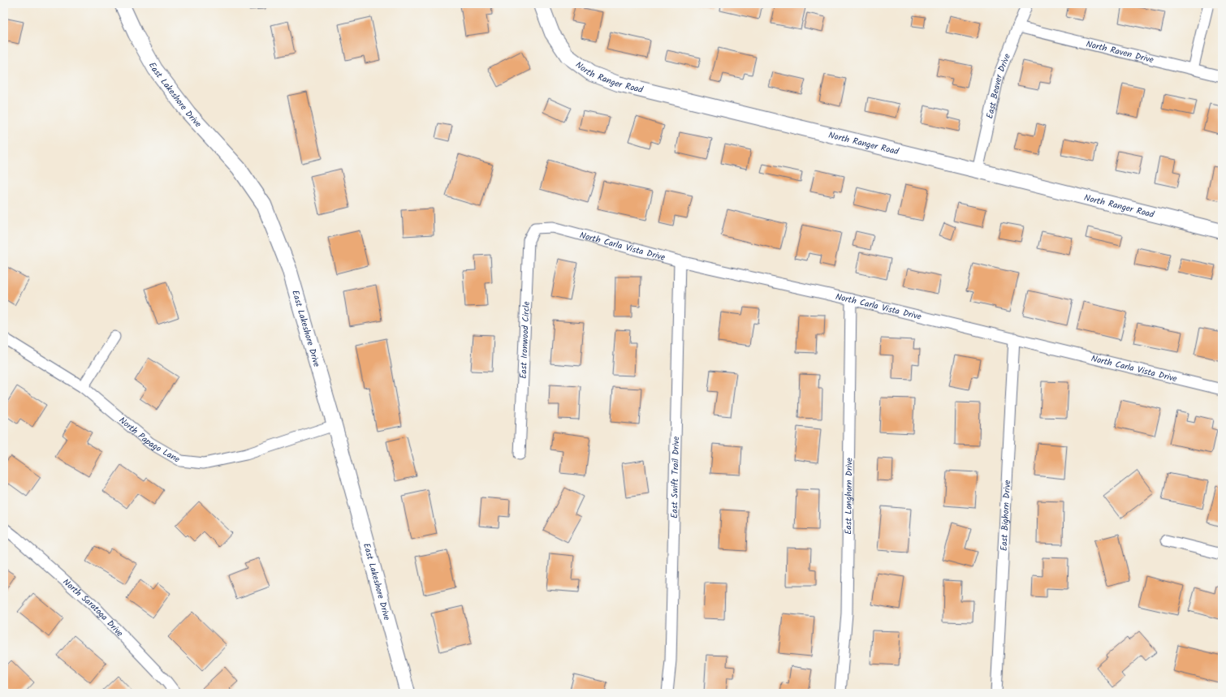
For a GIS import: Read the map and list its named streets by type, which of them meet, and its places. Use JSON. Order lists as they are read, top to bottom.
{
  "streets": {
    "main road": ["North Ranger Road", "East Lakeshore Drive"],
    "street": [
      "North Raven Drive",
      "East Beaver Drive",
      "North Carla Vista Drive",
      "East Ironwood Circle",
      "North Papago Lane",
      "East Swift Trail Drive",
      "East Longhorn Drive",
      "East Bighorn Drive",
      "North Saratoga Drive"
    ]
  },
  "crossings": [
    ["North Raven Drive", "East Beaver Drive"],
    ["North Ranger Road", "East Beaver Drive"],
    ["East Lakeshore Drive", "North Papago Lane"],
    ["North Carla Vista Drive", "East Ironwood Circle"],
    ["North Carla Vista Drive", "East Swift Trail Drive"],
    ["North Carla Vista Drive", "East Longhorn Drive"],
    ["North Carla Vista Drive", "East Bighorn Drive"]
  ]
}
